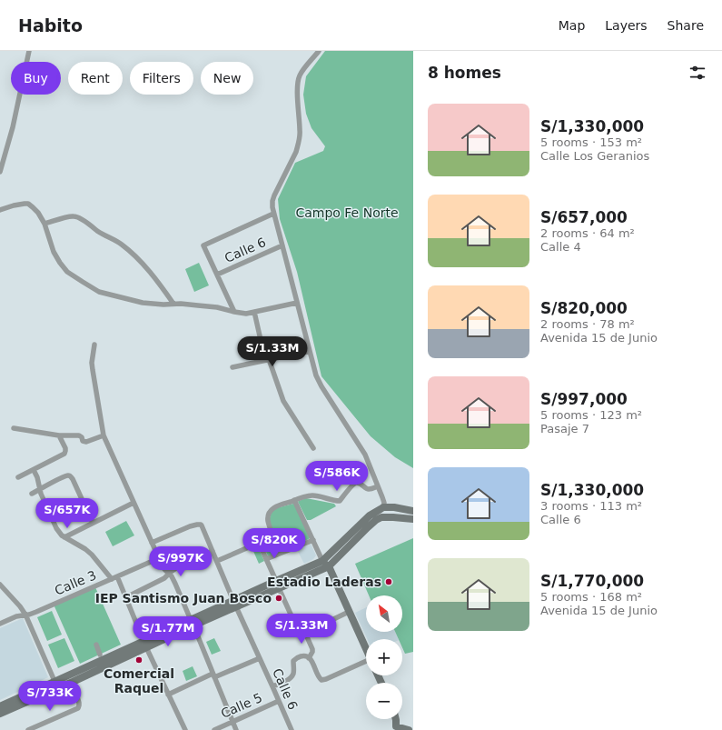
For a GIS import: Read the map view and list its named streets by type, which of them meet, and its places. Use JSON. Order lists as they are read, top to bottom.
{
  "streets": {
    "street": ["Calle 6", "Calle 3", "Calle 5"]
  },
  "crossings": [
    ["Calle 6", "Calle 5"]
  ],
  "parks": ["Campo Fe Norte"],
  "places": ["Estadio Laderas", "IEP Santismo Juan Bosco", "Comercial Raquel"],
  "north": "top left",
  "page": {
    "header": "Habito",
    "nav": ["Map", "Layers", "Share"],
    "heading": "8 homes",
    "chip": [
      "Buy",
      "Rent",
      "Filters",
      "New"
    ],
    "list": [
      {
        "name": "S/1,330,000",
        "note": "5 rooms · 153 m² · Calle Los Geranios"
      },
      {
        "name": "S/657,000",
        "note": "2 rooms · 64 m² · Calle 4"
      },
      {
        "name": "S/820,000",
        "note": "2 rooms · 78 m² · Avenida 15 de Junio"
      },
      {
        "name": "S/997,000",
        "note": "5 rooms · 123 m² · Pasaje 7"
      },
      {
        "name": "S/1,330,000",
        "note": "3 rooms · 113 m² · Calle 6"
      },
      {
        "name": "S/1,770,000",
        "note": "5 rooms · 168 m² · Avenida 15 de Junio"
      }
    ],
    "price": [
      "S/1.33M",
      "S/586K",
      "S/657K",
      "S/820K",
      "S/997K",
      "S/1.33M",
      "S/1.77M",
      "S/733K"
    ],
    "map_buttons": ["+", "−"]
  }
}
